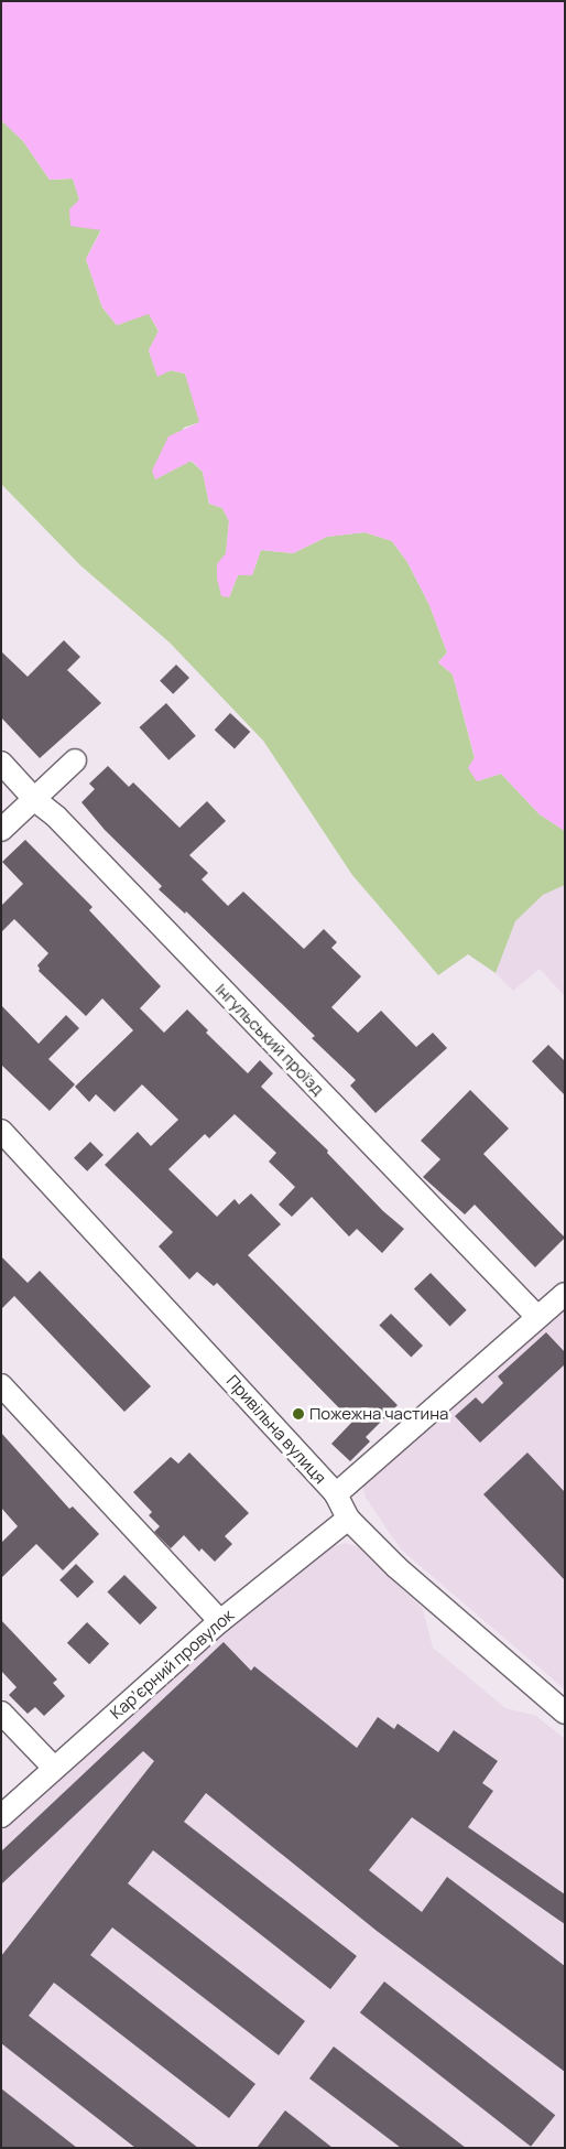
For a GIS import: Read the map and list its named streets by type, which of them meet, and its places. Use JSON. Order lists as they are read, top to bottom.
{
  "streets": {
    "street": ["Інгульський проїзд", "Привільна вулиця", "Карʼєрний провулок"]
  },
  "crossings": [
    ["Привільна вулиця", "Карʼєрний провулок"]
  ],
  "places": ["Пожежна частина"]
}
